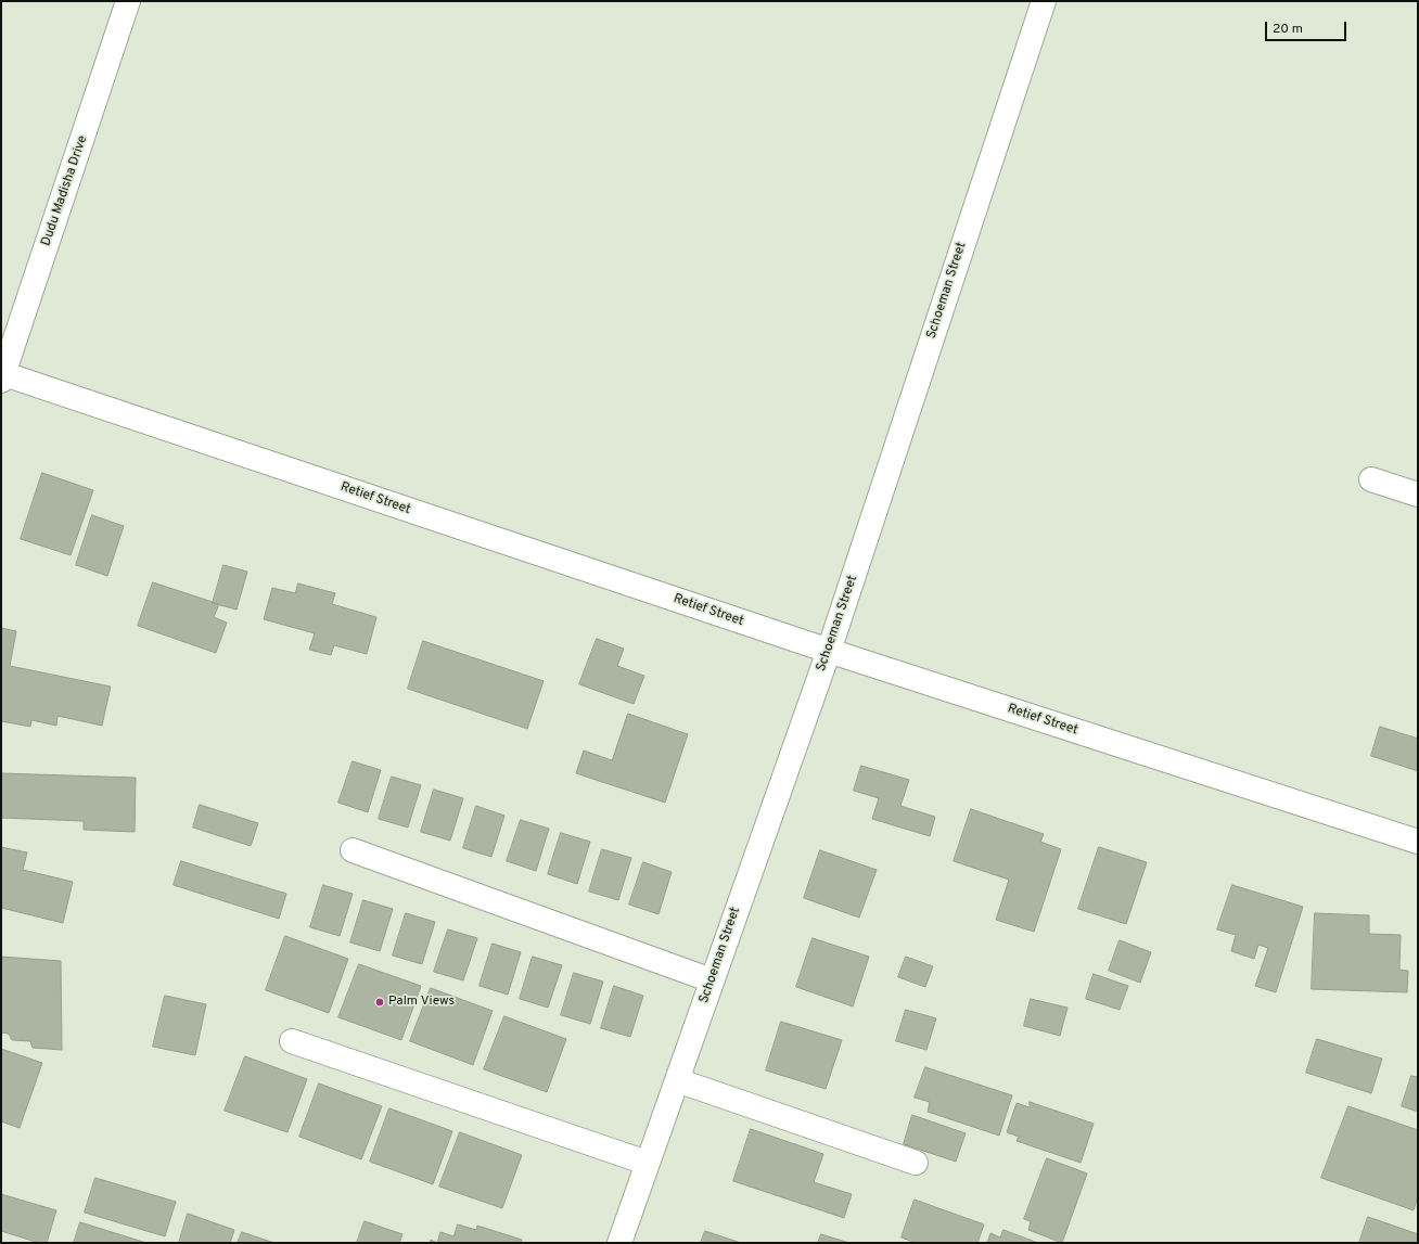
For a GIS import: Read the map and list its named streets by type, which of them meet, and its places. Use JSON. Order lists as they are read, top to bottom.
{
  "streets": {
    "street": ["Dudu Madisha Drive", "Schoeman Street", "Retief Street"]
  },
  "crossings": [
    ["Dudu Madisha Drive", "Retief Street"],
    ["Schoeman Street", "Retief Street"]
  ],
  "places": ["Palm Views"],
  "scale_bar": "20 m"
}
